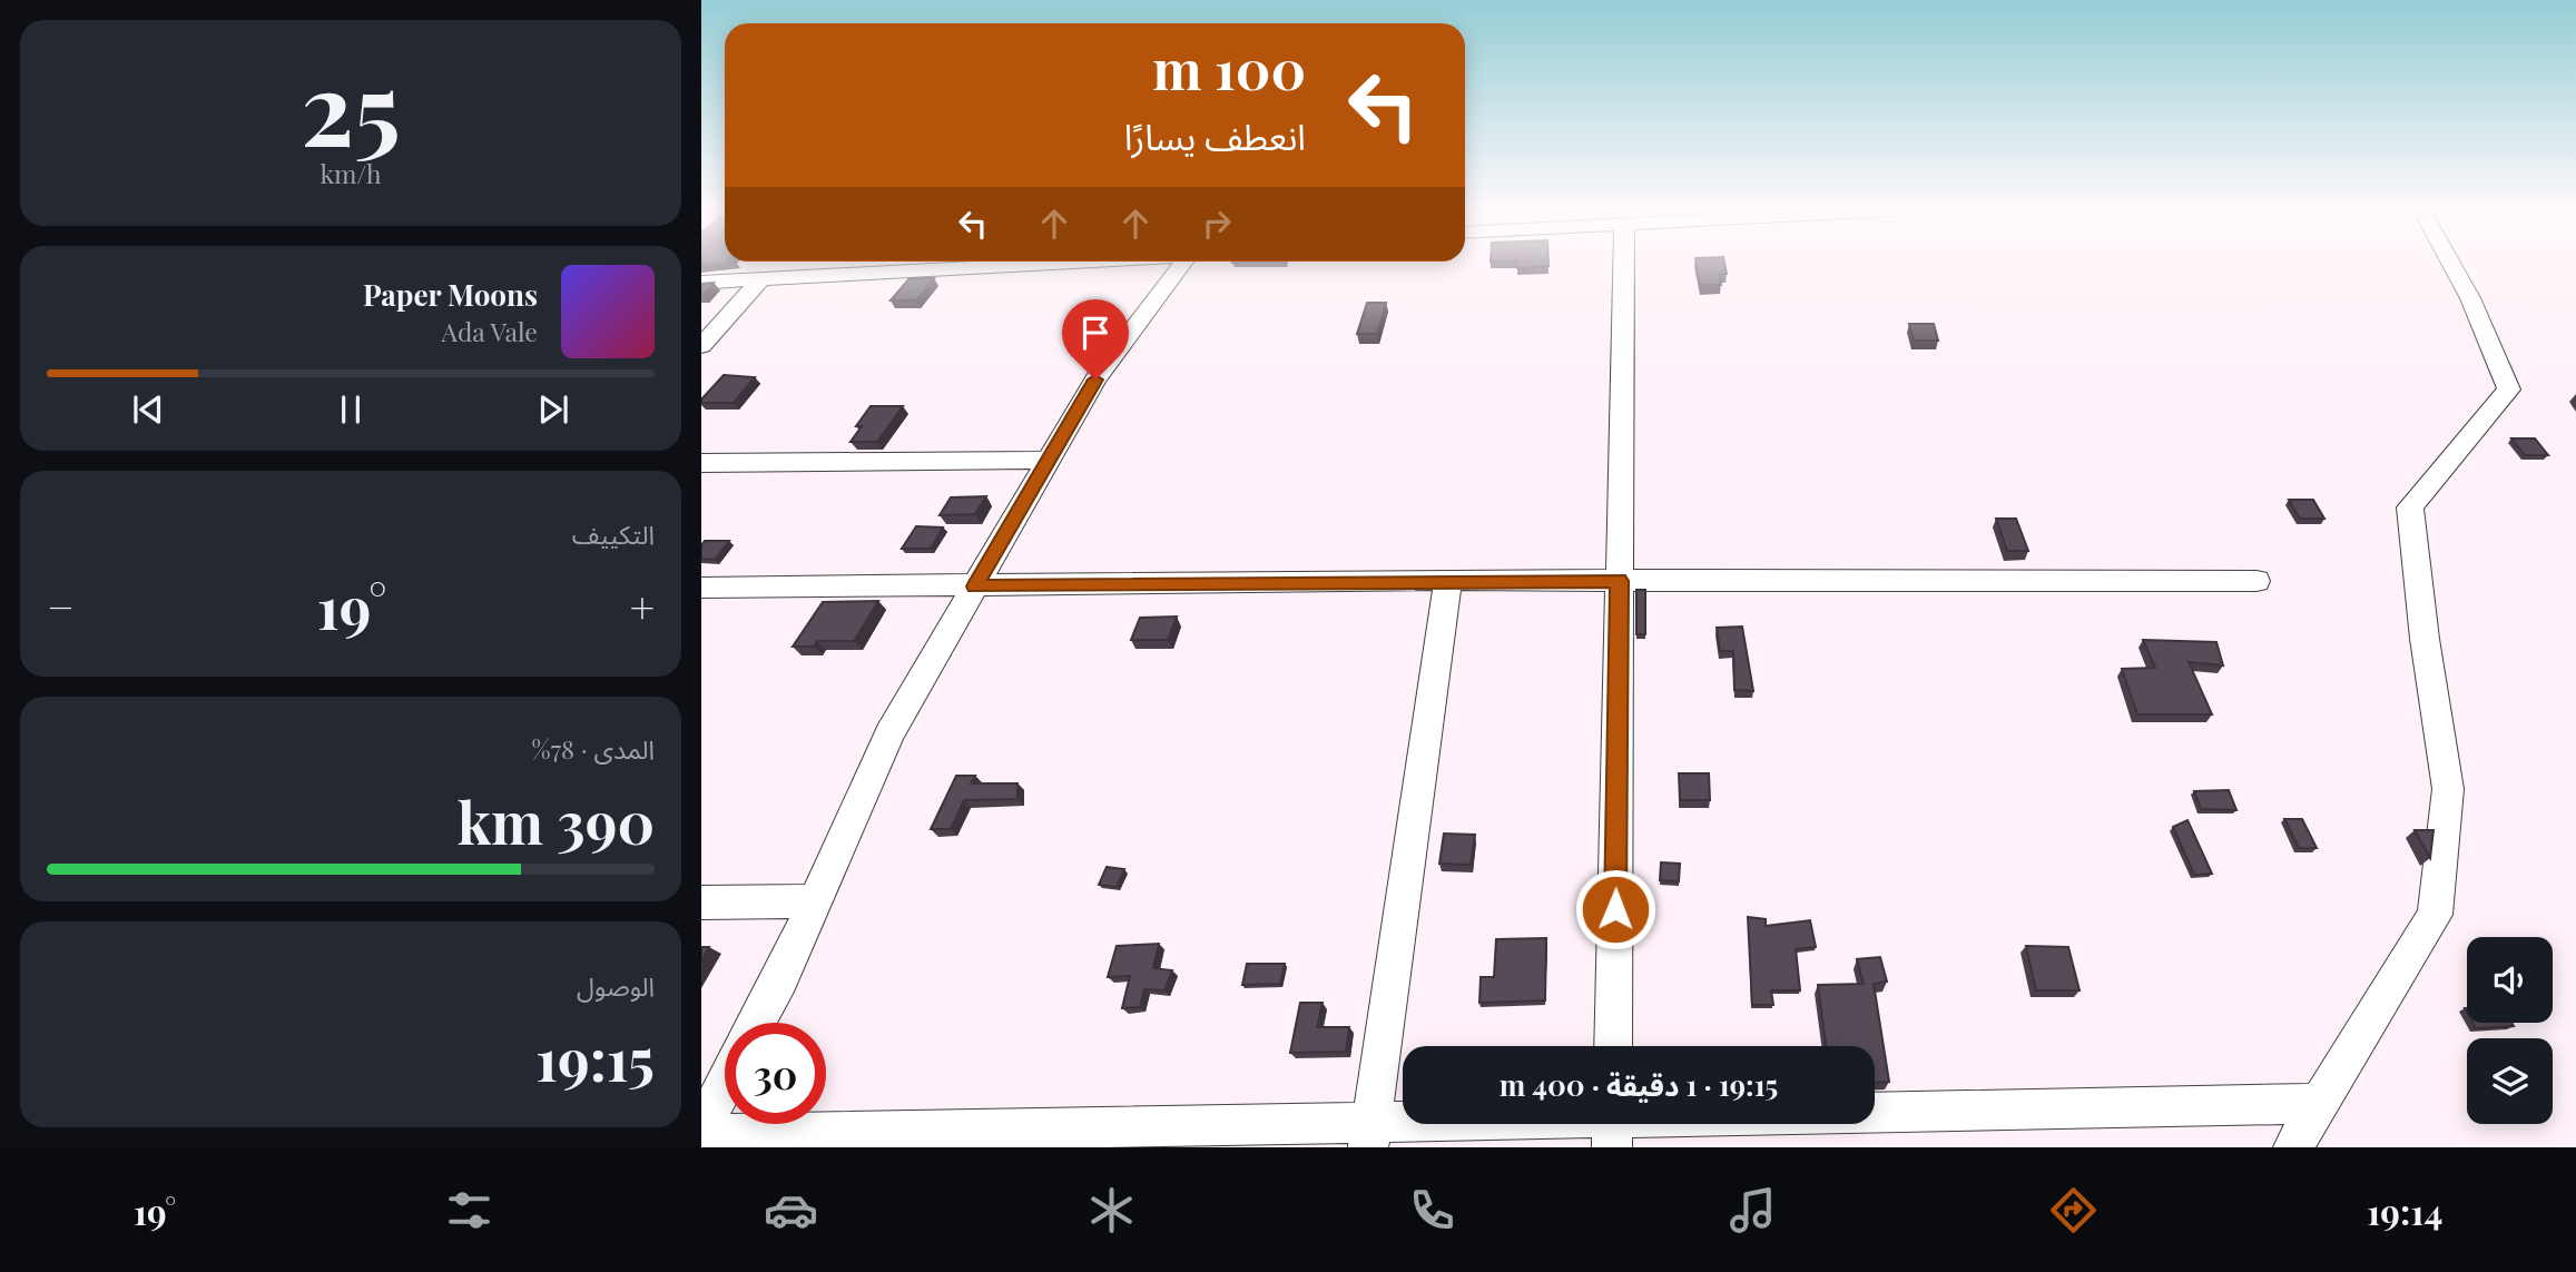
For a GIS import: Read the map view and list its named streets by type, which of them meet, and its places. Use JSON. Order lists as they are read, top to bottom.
{
  "page": {
    "tile": [
      ["25", "km/h"],
      "التكييف",
      ["المدى · 78%", "390 km"],
      ["الوصول", "19:15"]
    ],
    "turn": ["100 m", "انعطف يسارًا"],
    "song": ["Paper Moons", "Ada Vale"],
    "heat": ["−", "19°", "+"],
    "limit": "30",
    "trip": "19:15 · 1 دقيقة · 400 m",
    "tabs": ["19:14", "19°"]
  }
}
